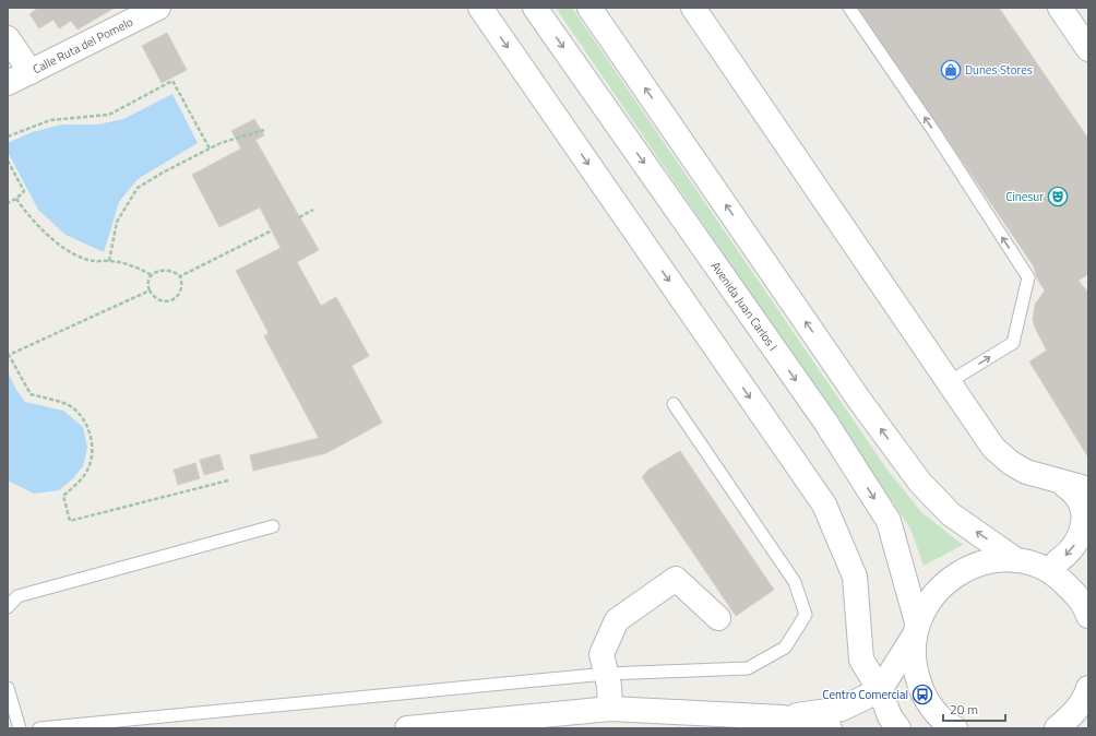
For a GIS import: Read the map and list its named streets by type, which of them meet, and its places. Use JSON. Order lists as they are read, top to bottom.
{
  "streets": {
    "street": ["Calle Ruta del Pomelo", "Avenida Juan Carlos I"]
  },
  "places": {
    "shop": ["Dunes Stores"],
    "theatre": ["Cinesur"],
    "bus stop": ["Centro Comercial"]
  },
  "scale_bar": "20 m"
}
